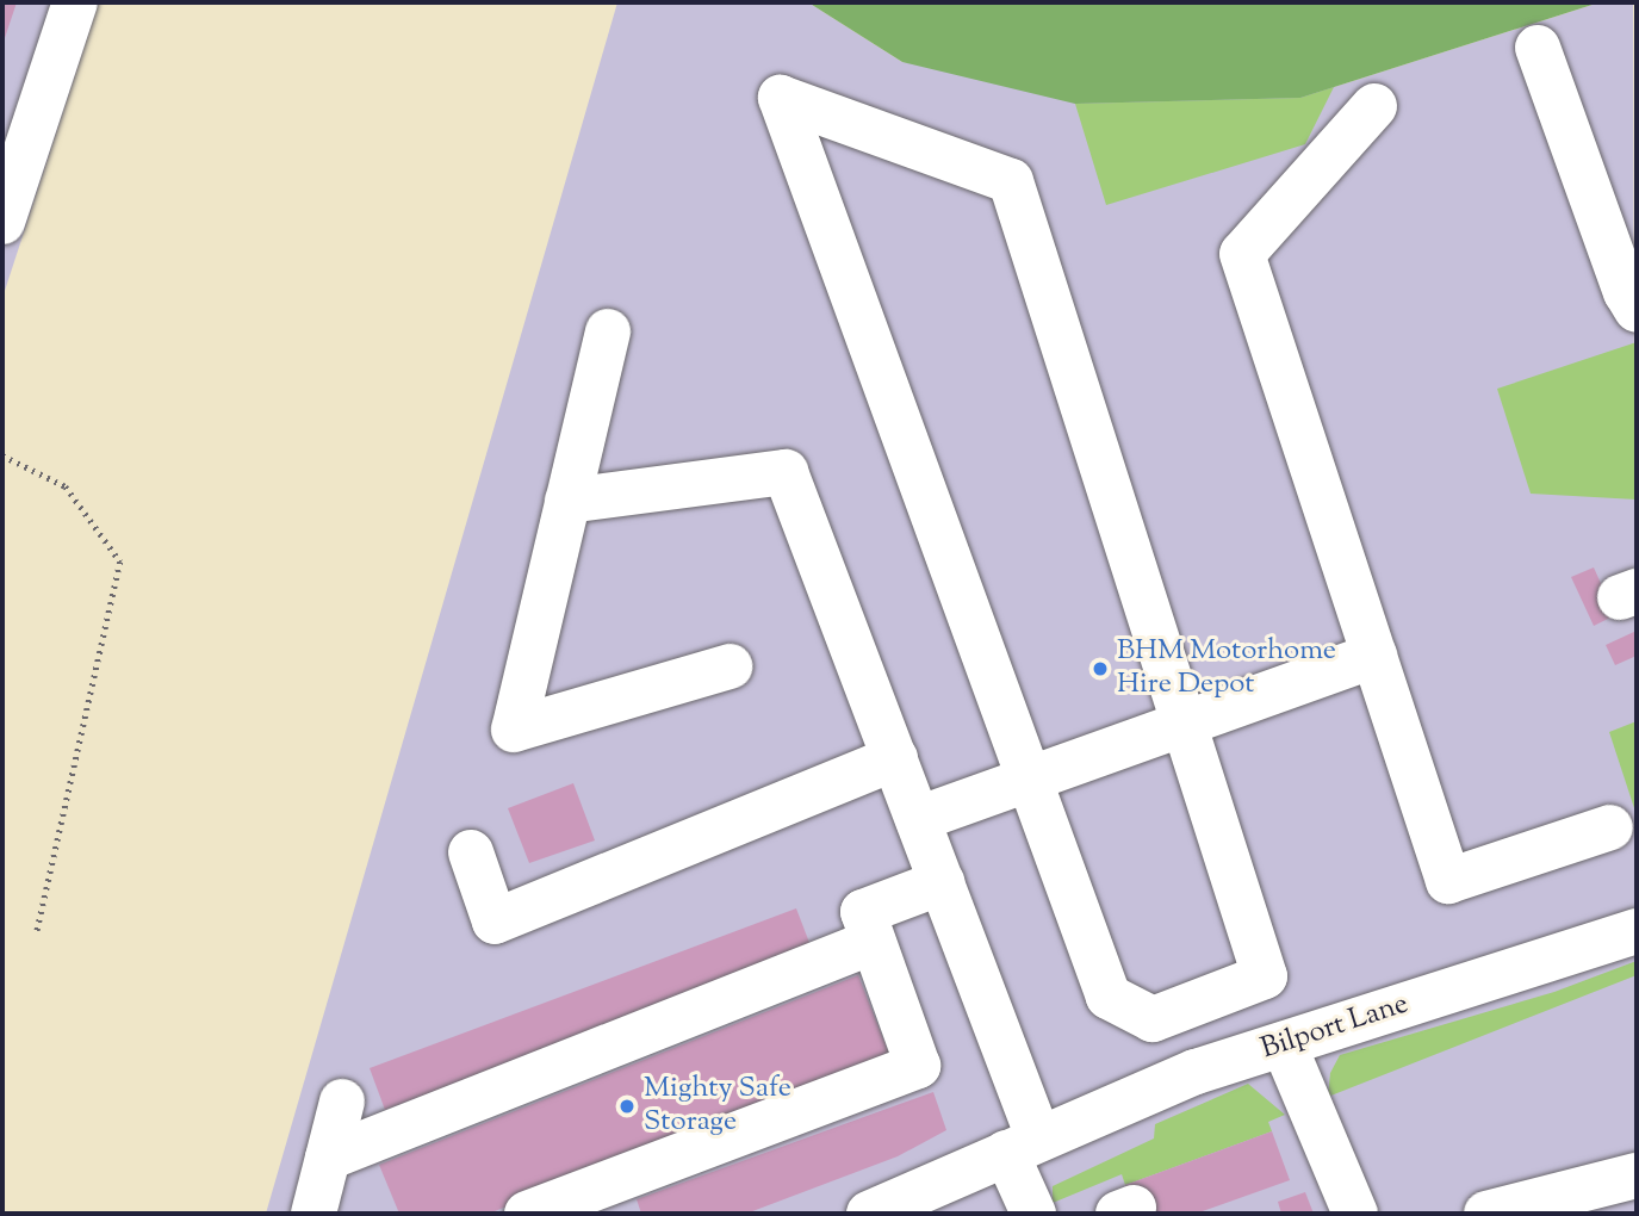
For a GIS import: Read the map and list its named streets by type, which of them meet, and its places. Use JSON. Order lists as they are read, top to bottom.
{
  "streets": {
    "street": ["Bilport Lane"]
  },
  "places": ["BHM Motorhome Hire Depot", "Mighty Safe Storage"]
}
